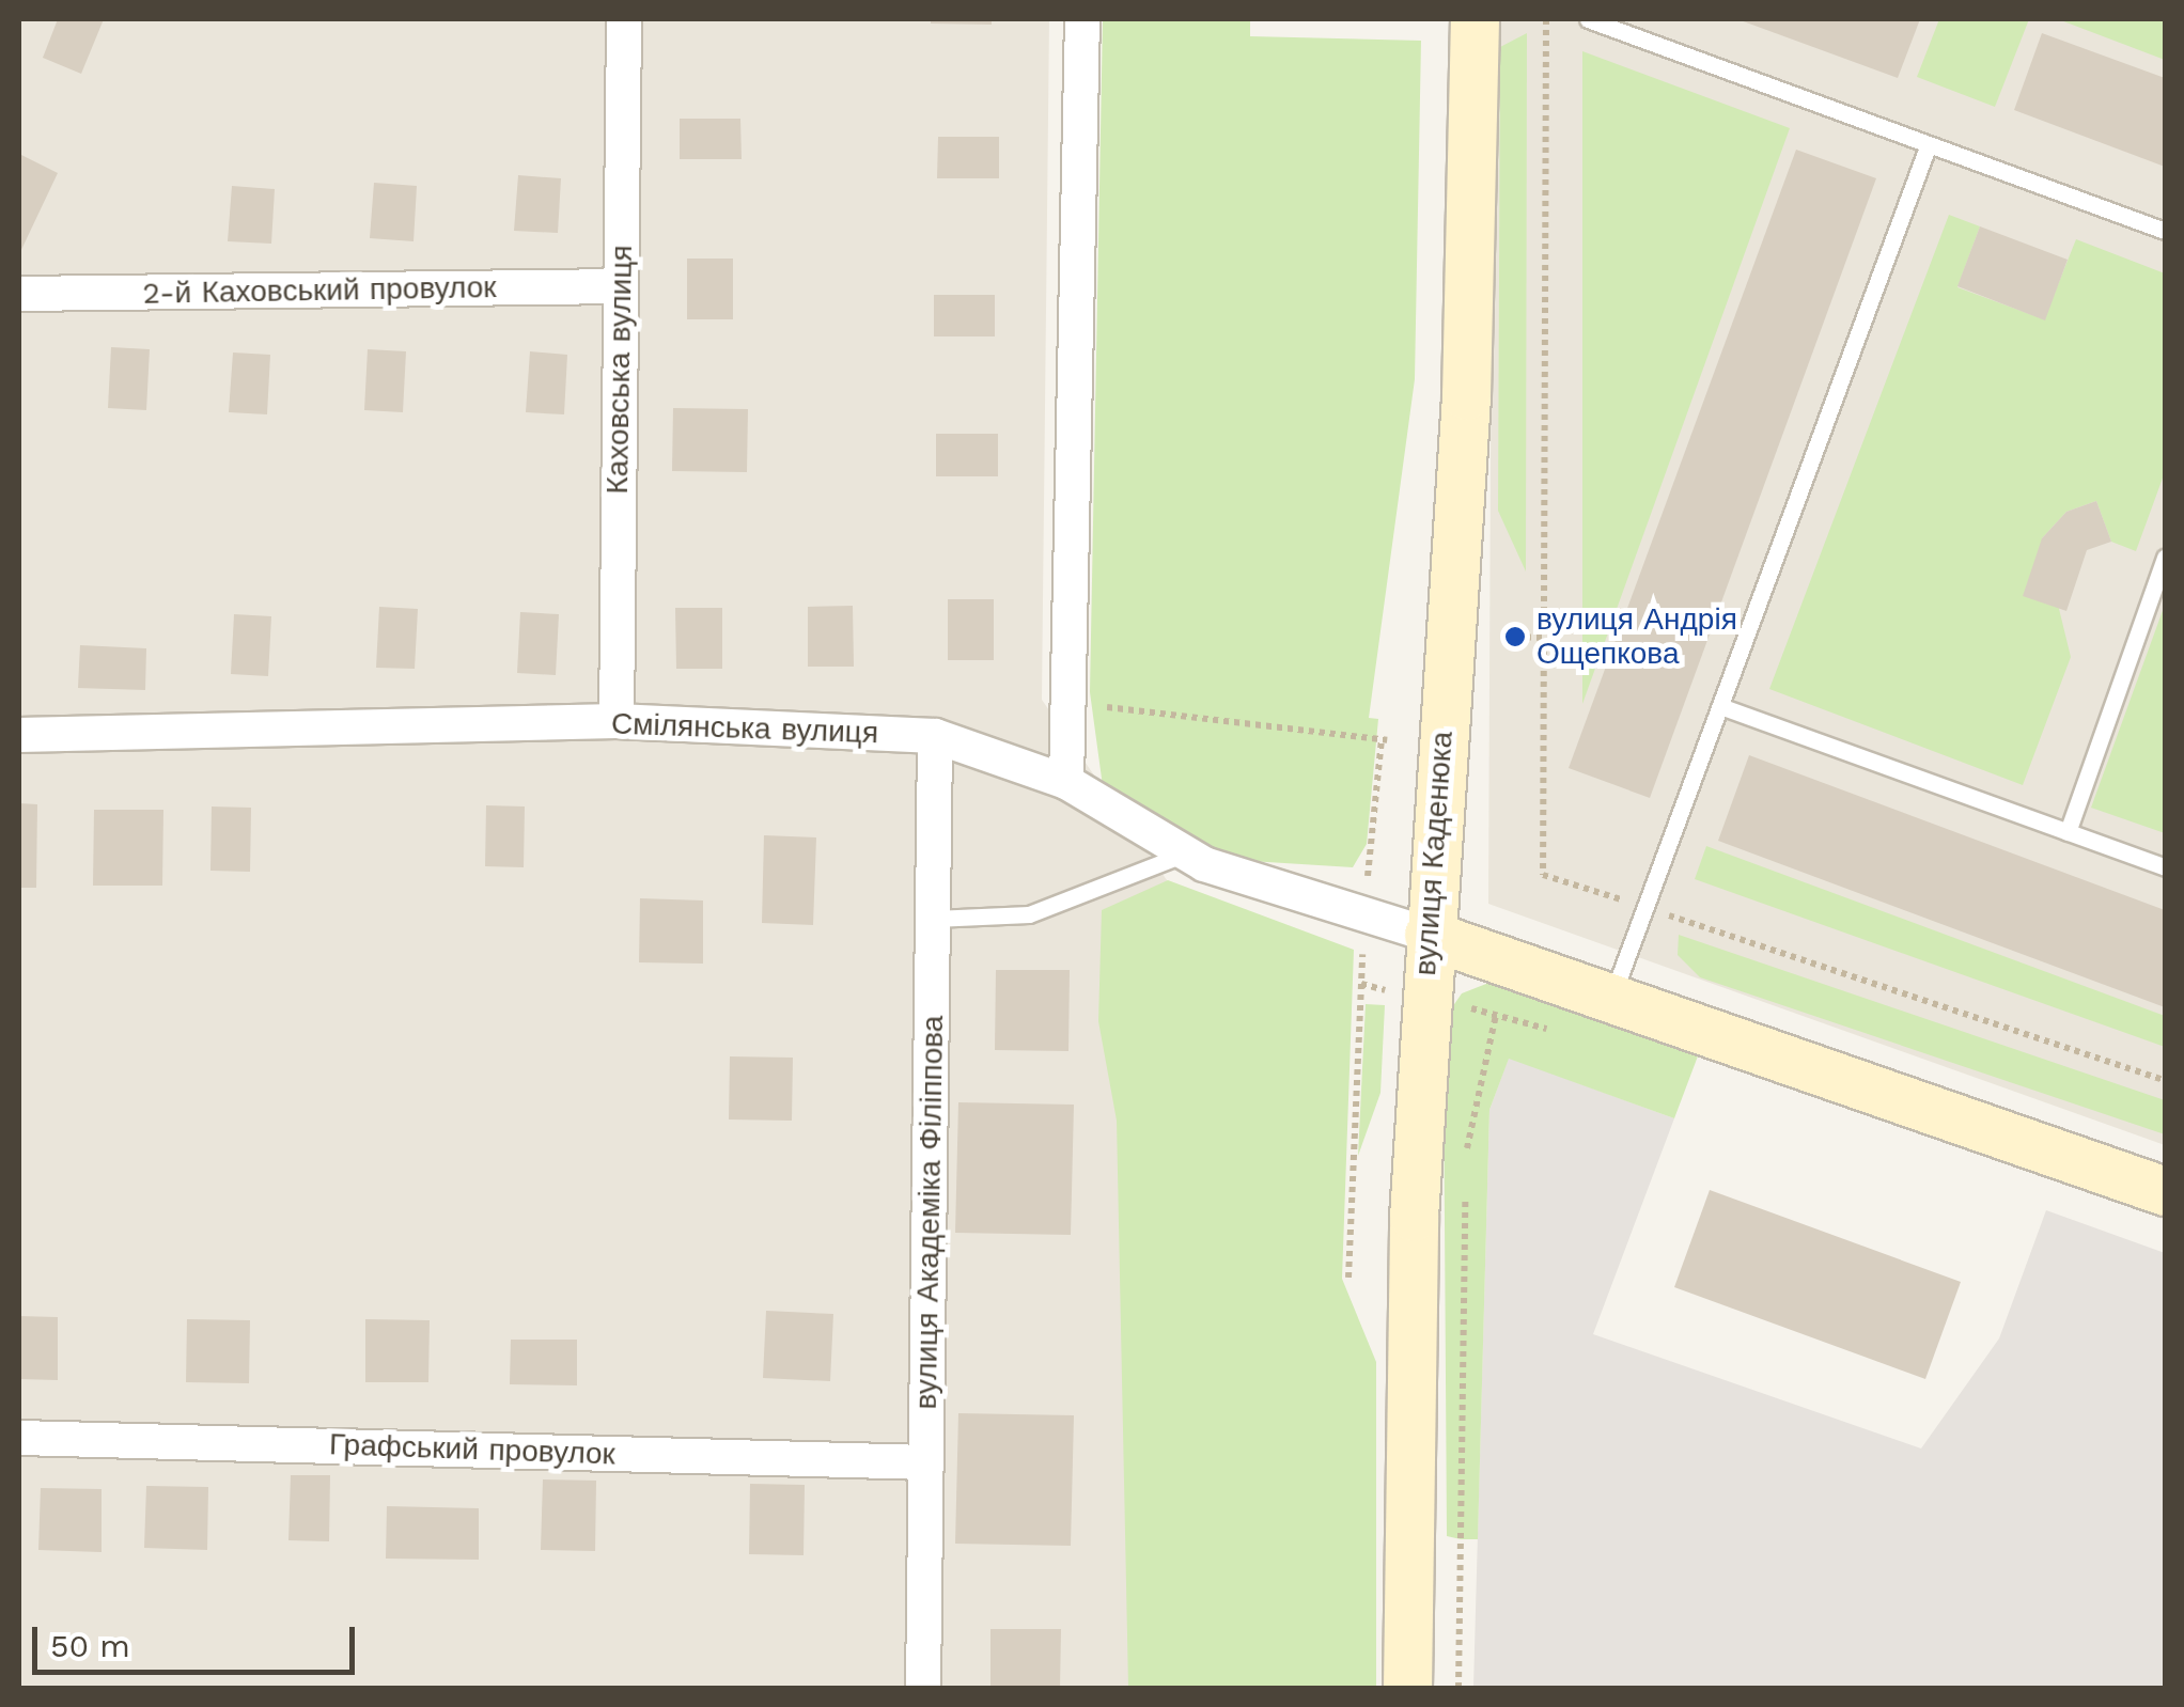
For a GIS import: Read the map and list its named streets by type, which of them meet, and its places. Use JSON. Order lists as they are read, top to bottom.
{
  "streets": {
    "street": [
      "2-й Каховський провулок",
      "Каховська вулиця",
      "Смілянська вулиця",
      "вулиця Каденюка",
      "вулиця Академіка Філіппова",
      "Графський провулок"
    ]
  },
  "crossings": [
    ["2-й Каховський провулок", "Каховська вулиця"],
    ["Каховська вулиця", "Смілянська вулиця"],
    ["Смілянська вулиця", "вулиця Каденюка"],
    ["Смілянська вулиця", "вулиця Академіка Філіппова"],
    ["вулиця Академіка Філіппова", "Графський провулок"]
  ],
  "places": ["вулиця Андрія Ощепкова"],
  "scale_bar": "50 m"
}
